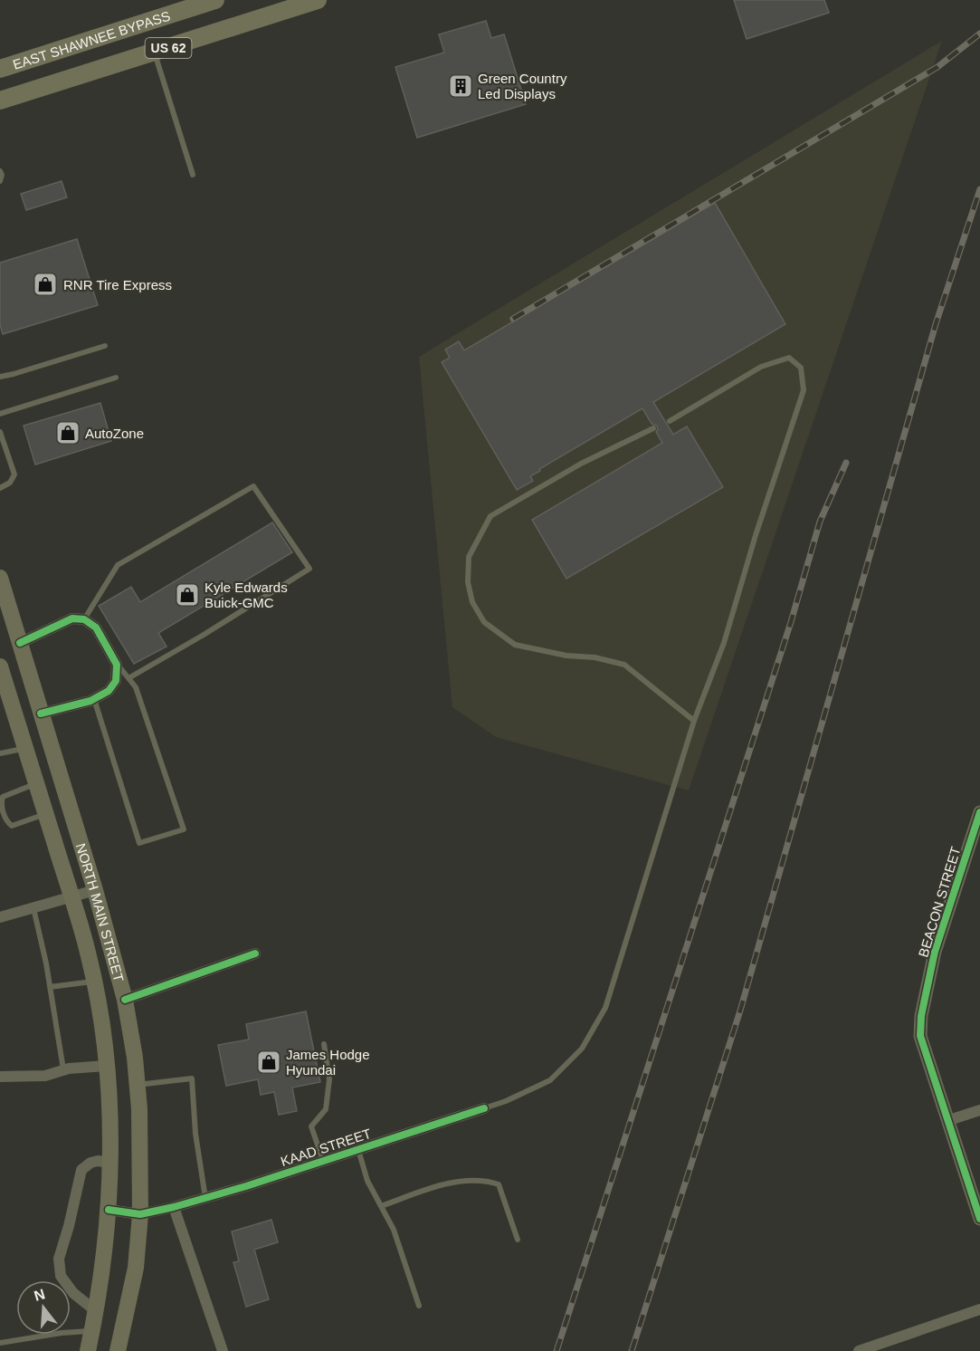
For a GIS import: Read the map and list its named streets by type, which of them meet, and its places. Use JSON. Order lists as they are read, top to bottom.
{
  "streets": {
    "highway": ["EAST SHAWNEE BYPASS", "US 62"],
    "main road": ["NORTH MAIN STREET"],
    "street": ["BEACON STREET", "KAAD STREET"]
  },
  "crossings": [
    ["NORTH MAIN STREET", "KAAD STREET"]
  ],
  "places": {
    "building": ["Green Country Led Displays"],
    "shop": [
      "RNR Tire Express",
      "AutoZone",
      "Kyle Edwards Buick-GMC",
      "James Hodge Hyundai"
    ]
  },
  "north": "top"
}
